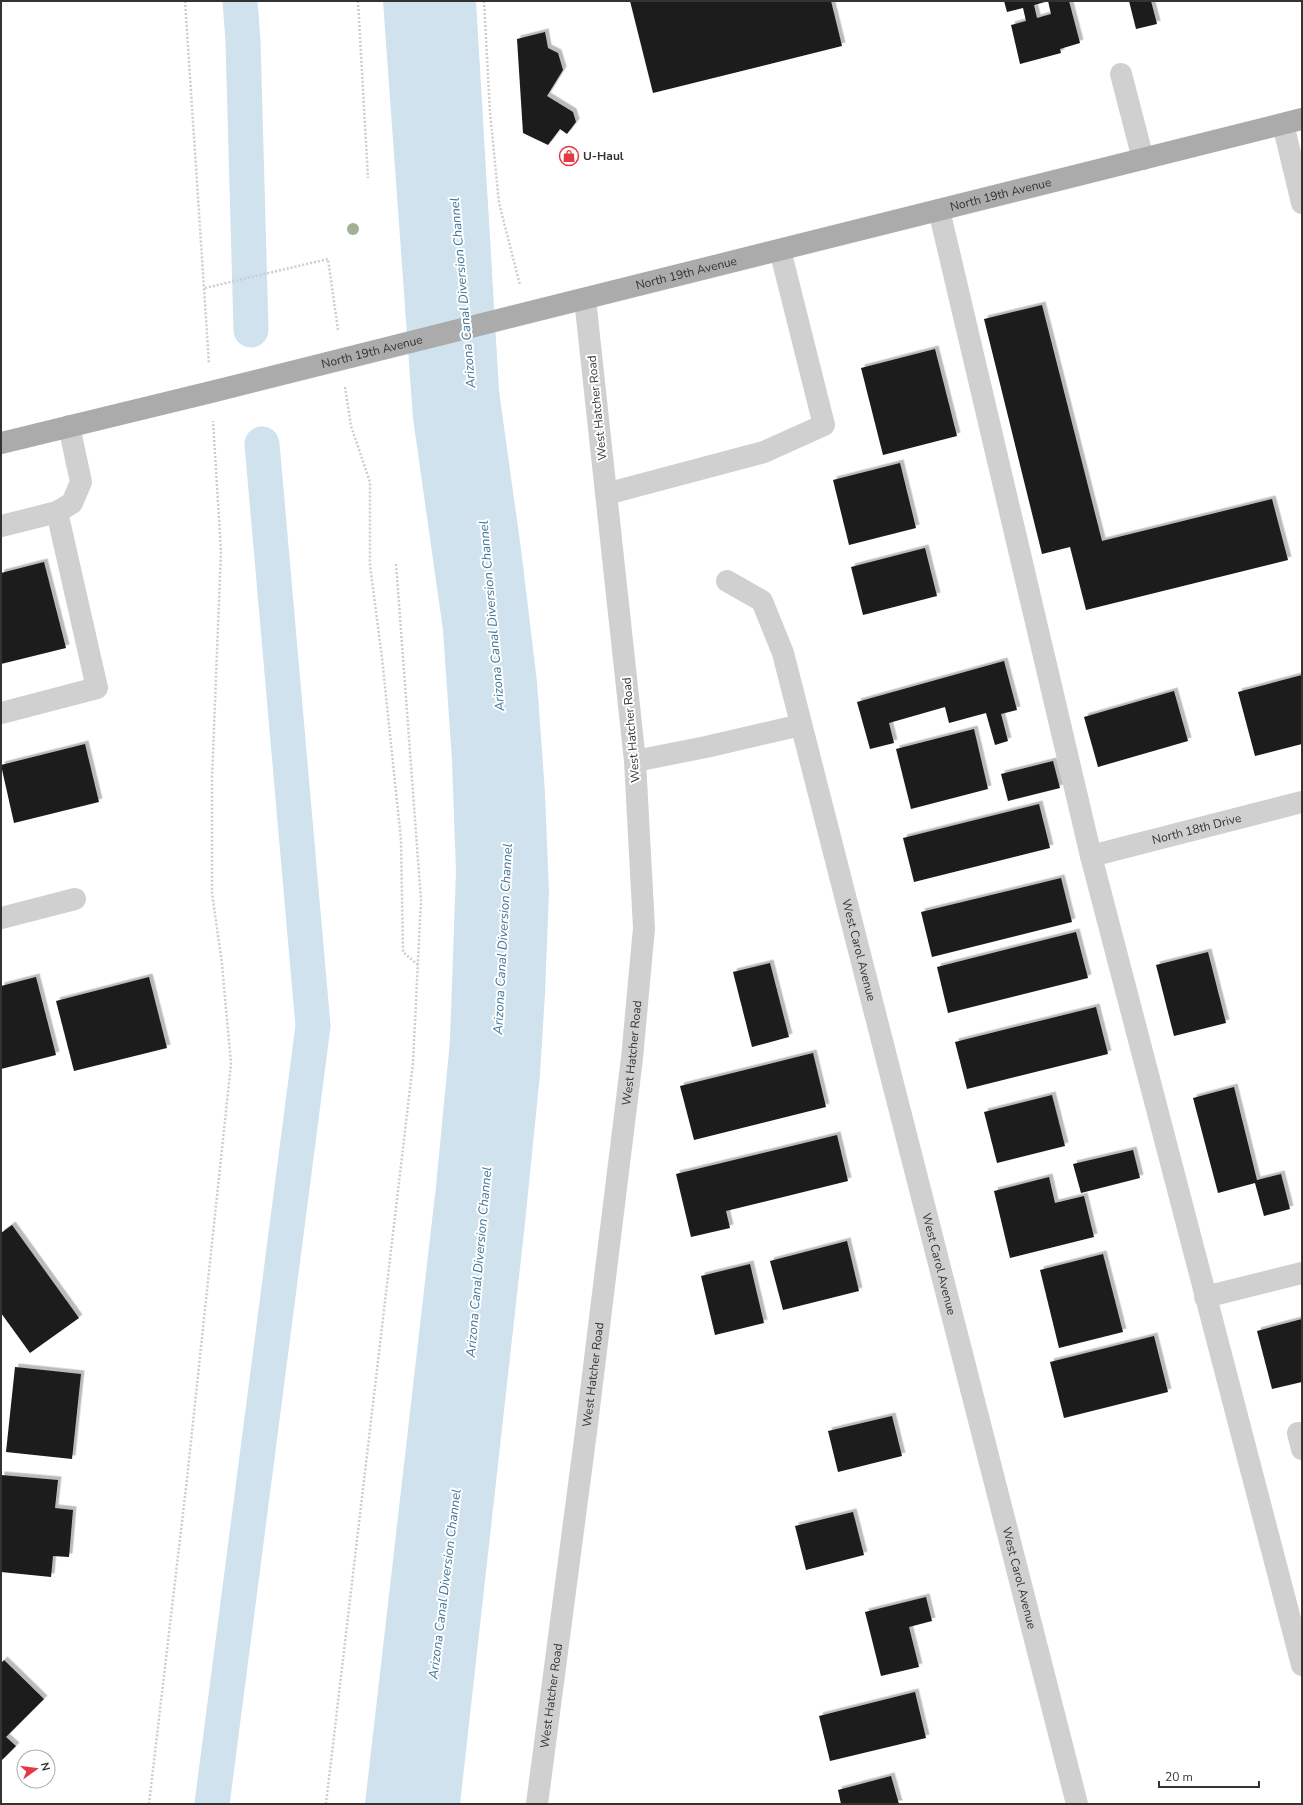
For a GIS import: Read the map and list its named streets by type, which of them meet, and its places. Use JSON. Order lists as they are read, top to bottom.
{
  "streets": {
    "main road": ["North 19th Avenue"],
    "street": ["West Hatcher Road", "North 18th Drive", "West Carol Avenue"]
  },
  "crossings": [
    ["North 19th Avenue", "West Hatcher Road"]
  ],
  "water": ["Arizona Canal Diversion Channel"],
  "places": {
    "shop": ["U-Haul"]
  },
  "scale_bar": "20 m",
  "north": "right"
}
